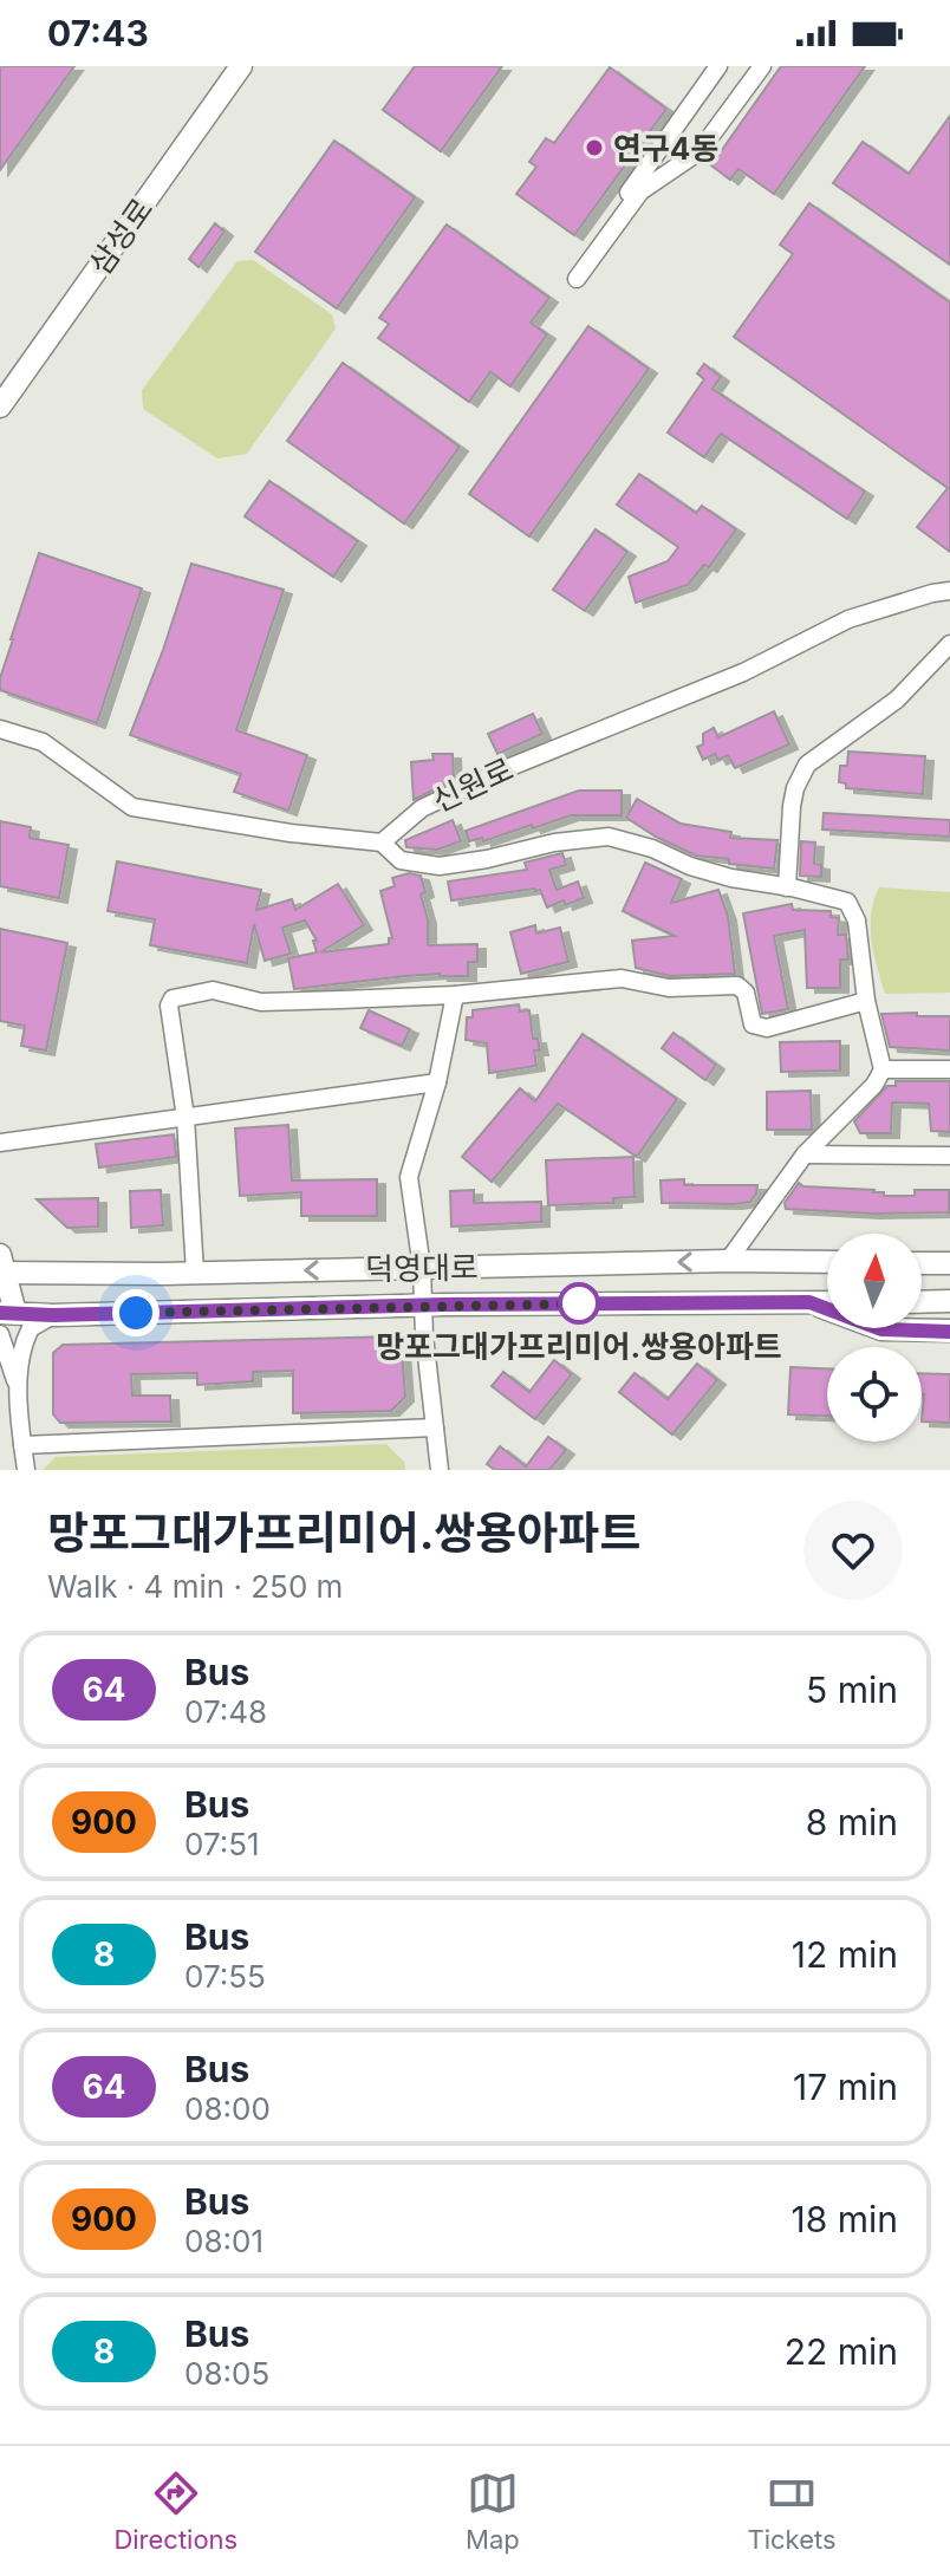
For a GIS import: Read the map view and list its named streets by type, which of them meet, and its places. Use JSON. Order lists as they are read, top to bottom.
{
  "streets": {
    "street": ["삼성로", "신원로", "덕영대로"]
  },
  "places": ["연구4동", "망포그대가프리미어.쌍용아파트"],
  "lines": ["bus line 64"],
  "north": "top",
  "page": {
    "status": "07:43",
    "heading": ["망포그대가프리미어.쌍용아파트", "Walk · 4 min · 250 m"],
    "list": [
      {
        "mark": "64",
        "name": "Bus",
        "note": "07:48",
        "value": "5 min"
      },
      {
        "mark": "900",
        "name": "Bus",
        "note": "07:51",
        "value": "8 min"
      },
      {
        "mark": "8",
        "name": "Bus",
        "note": "07:55",
        "value": "12 min"
      },
      {
        "mark": "64",
        "name": "Bus",
        "note": "08:00",
        "value": "17 min"
      },
      {
        "mark": "900",
        "name": "Bus",
        "note": "08:01",
        "value": "18 min"
      },
      {
        "mark": "8",
        "name": "Bus",
        "note": "08:05",
        "value": "22 min"
      }
    ],
    "tabs": ["Directions", "Map", "Tickets"]
  }
}
